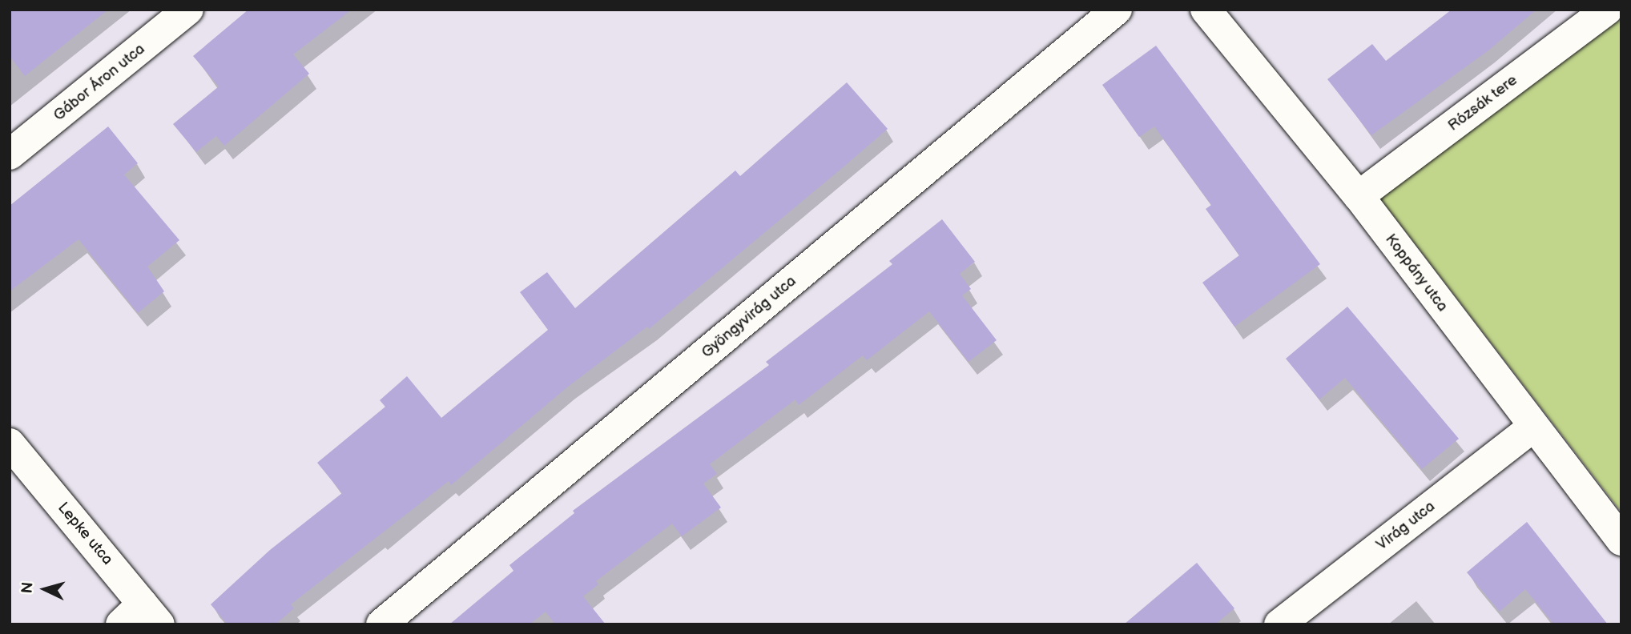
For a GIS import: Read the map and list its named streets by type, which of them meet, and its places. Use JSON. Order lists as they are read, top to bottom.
{
  "streets": {
    "street": [
      "Gábor Áron utca",
      "Rózsák tere",
      "Koppány utca",
      "Gyöngyvirág utca",
      "Virág utca",
      "Lepke utca"
    ]
  },
  "crossings": [
    ["Rózsák tere", "Koppány utca"],
    ["Koppány utca", "Virág utca"]
  ],
  "north": "left"
}
